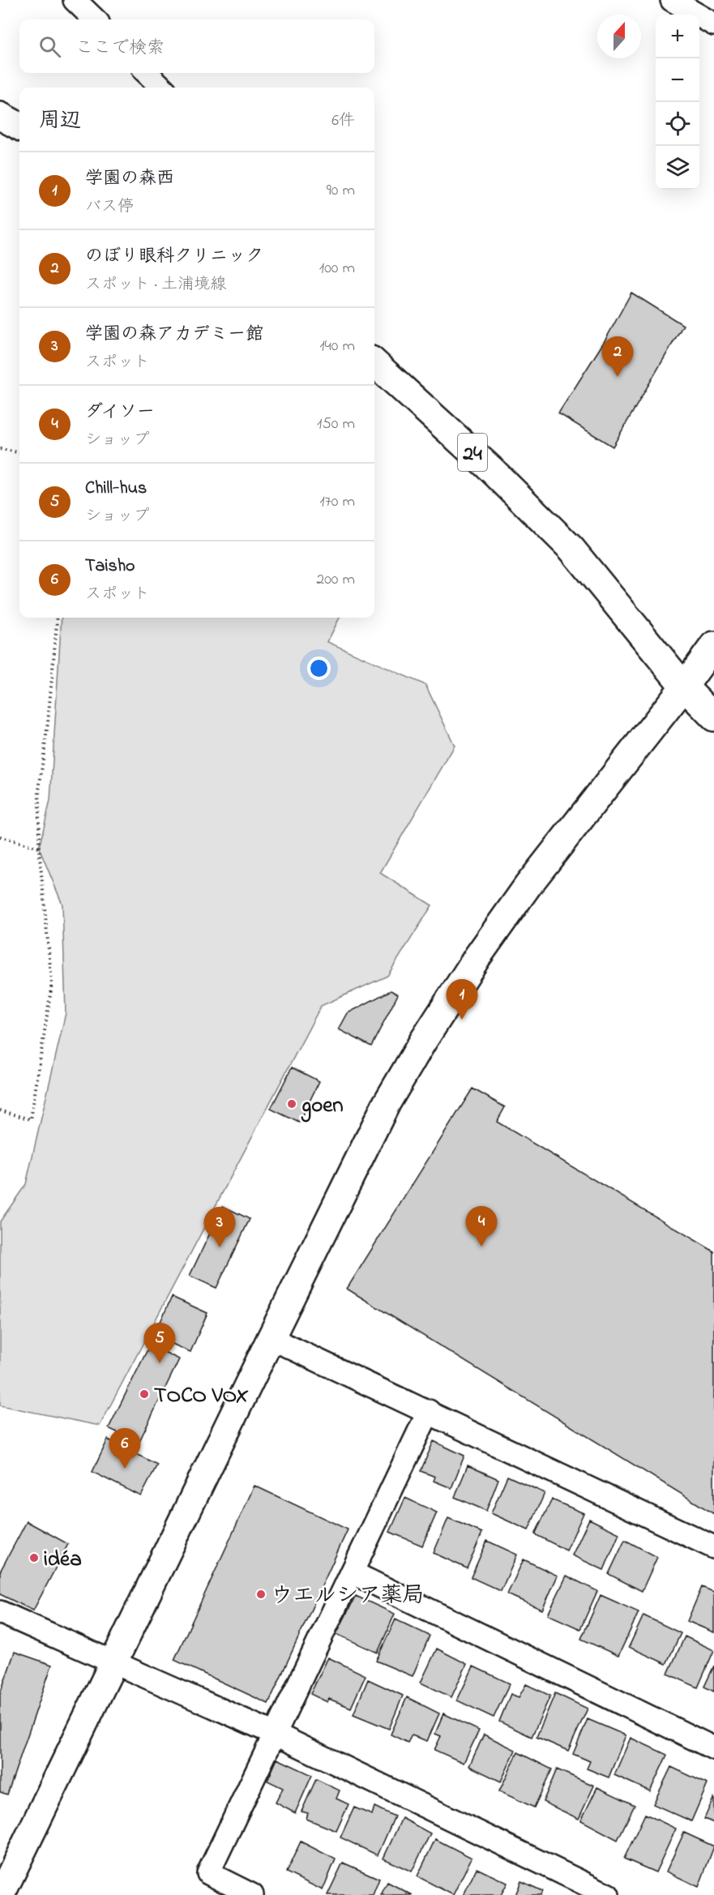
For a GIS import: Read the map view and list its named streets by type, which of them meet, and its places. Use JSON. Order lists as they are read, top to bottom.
{
  "streets": {
    "street": ["24"]
  },
  "places": [
    "goen",
    "TOCO VOX",
    "idéa",
    "ウエルシア薬局"
  ],
  "north": "top",
  "page": {
    "map_buttons": ["+", "−"],
    "search": "ここで検索",
    "heading": ["周辺", "6件"],
    "list": [
      {
        "mark": "1",
        "name": "学園の森西",
        "note": "バス停",
        "value": "90 m"
      },
      {
        "mark": "2",
        "name": "のぼり眼科クリニック",
        "note": "スポット · 土浦境線",
        "value": "100 m"
      },
      {
        "mark": "3",
        "name": "学園の森アカデミー館",
        "note": "スポット",
        "value": "140 m"
      },
      {
        "mark": "4",
        "name": "ダイソー",
        "note": "ショップ",
        "value": "150 m"
      },
      {
        "mark": "5",
        "name": "Chill-hus",
        "note": "ショップ",
        "value": "170 m"
      },
      {
        "mark": "6",
        "name": "Taisho",
        "note": "スポット",
        "value": "200 m"
      }
    ],
    "pins": [
      "2",
      "1",
      "4",
      "3",
      "5",
      "6"
    ]
  }
}
